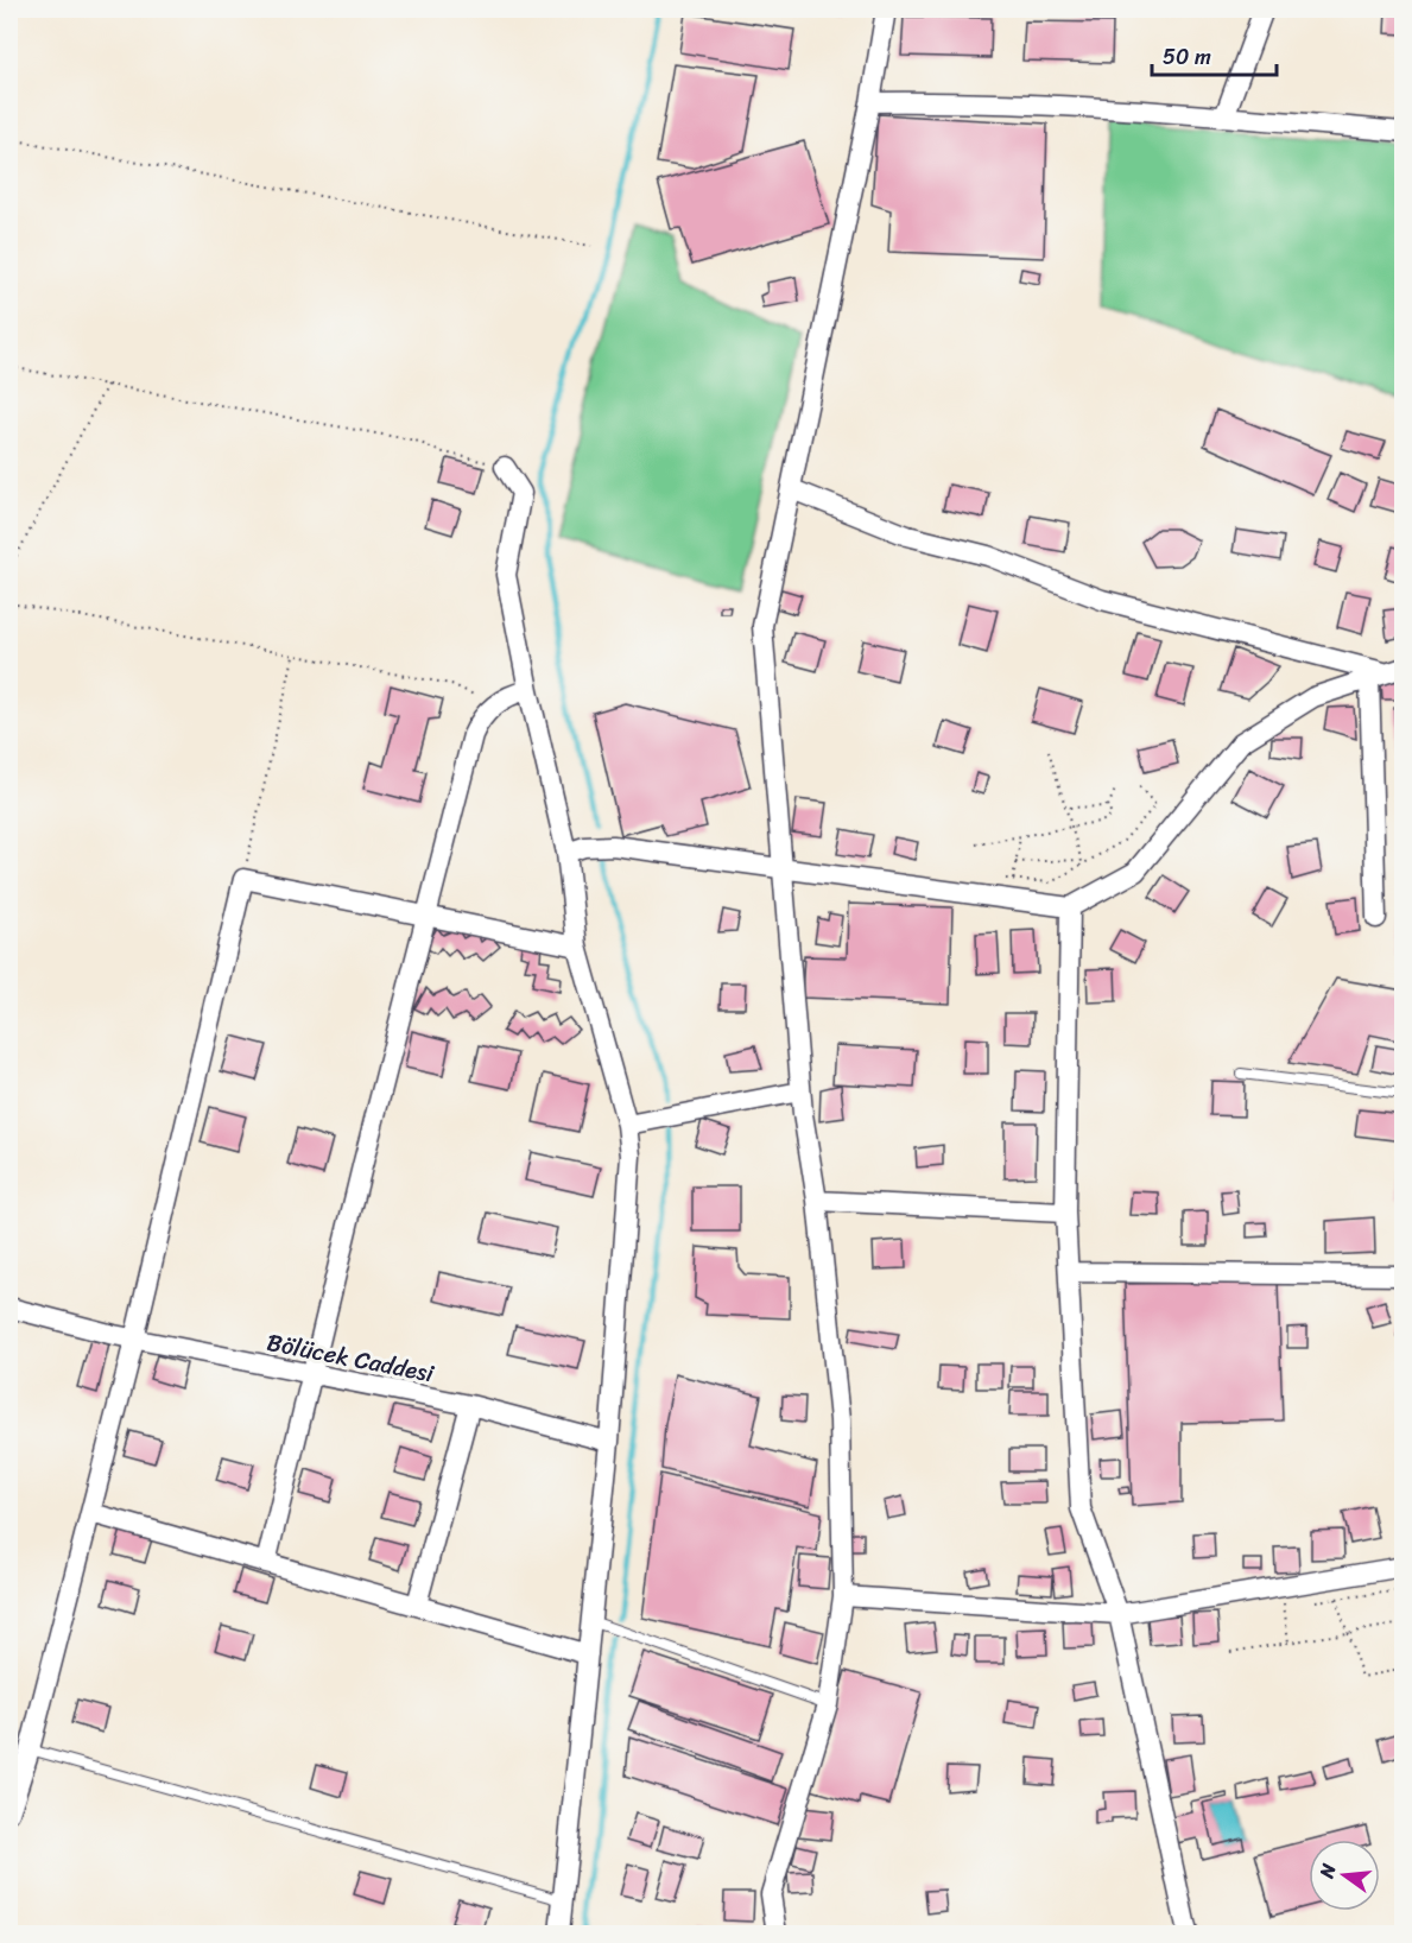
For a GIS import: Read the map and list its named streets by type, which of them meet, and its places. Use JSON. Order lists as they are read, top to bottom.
{
  "streets": {
    "street": ["Bölücek Caddesi"]
  },
  "scale_bar": "50 m",
  "north": "left"
}
